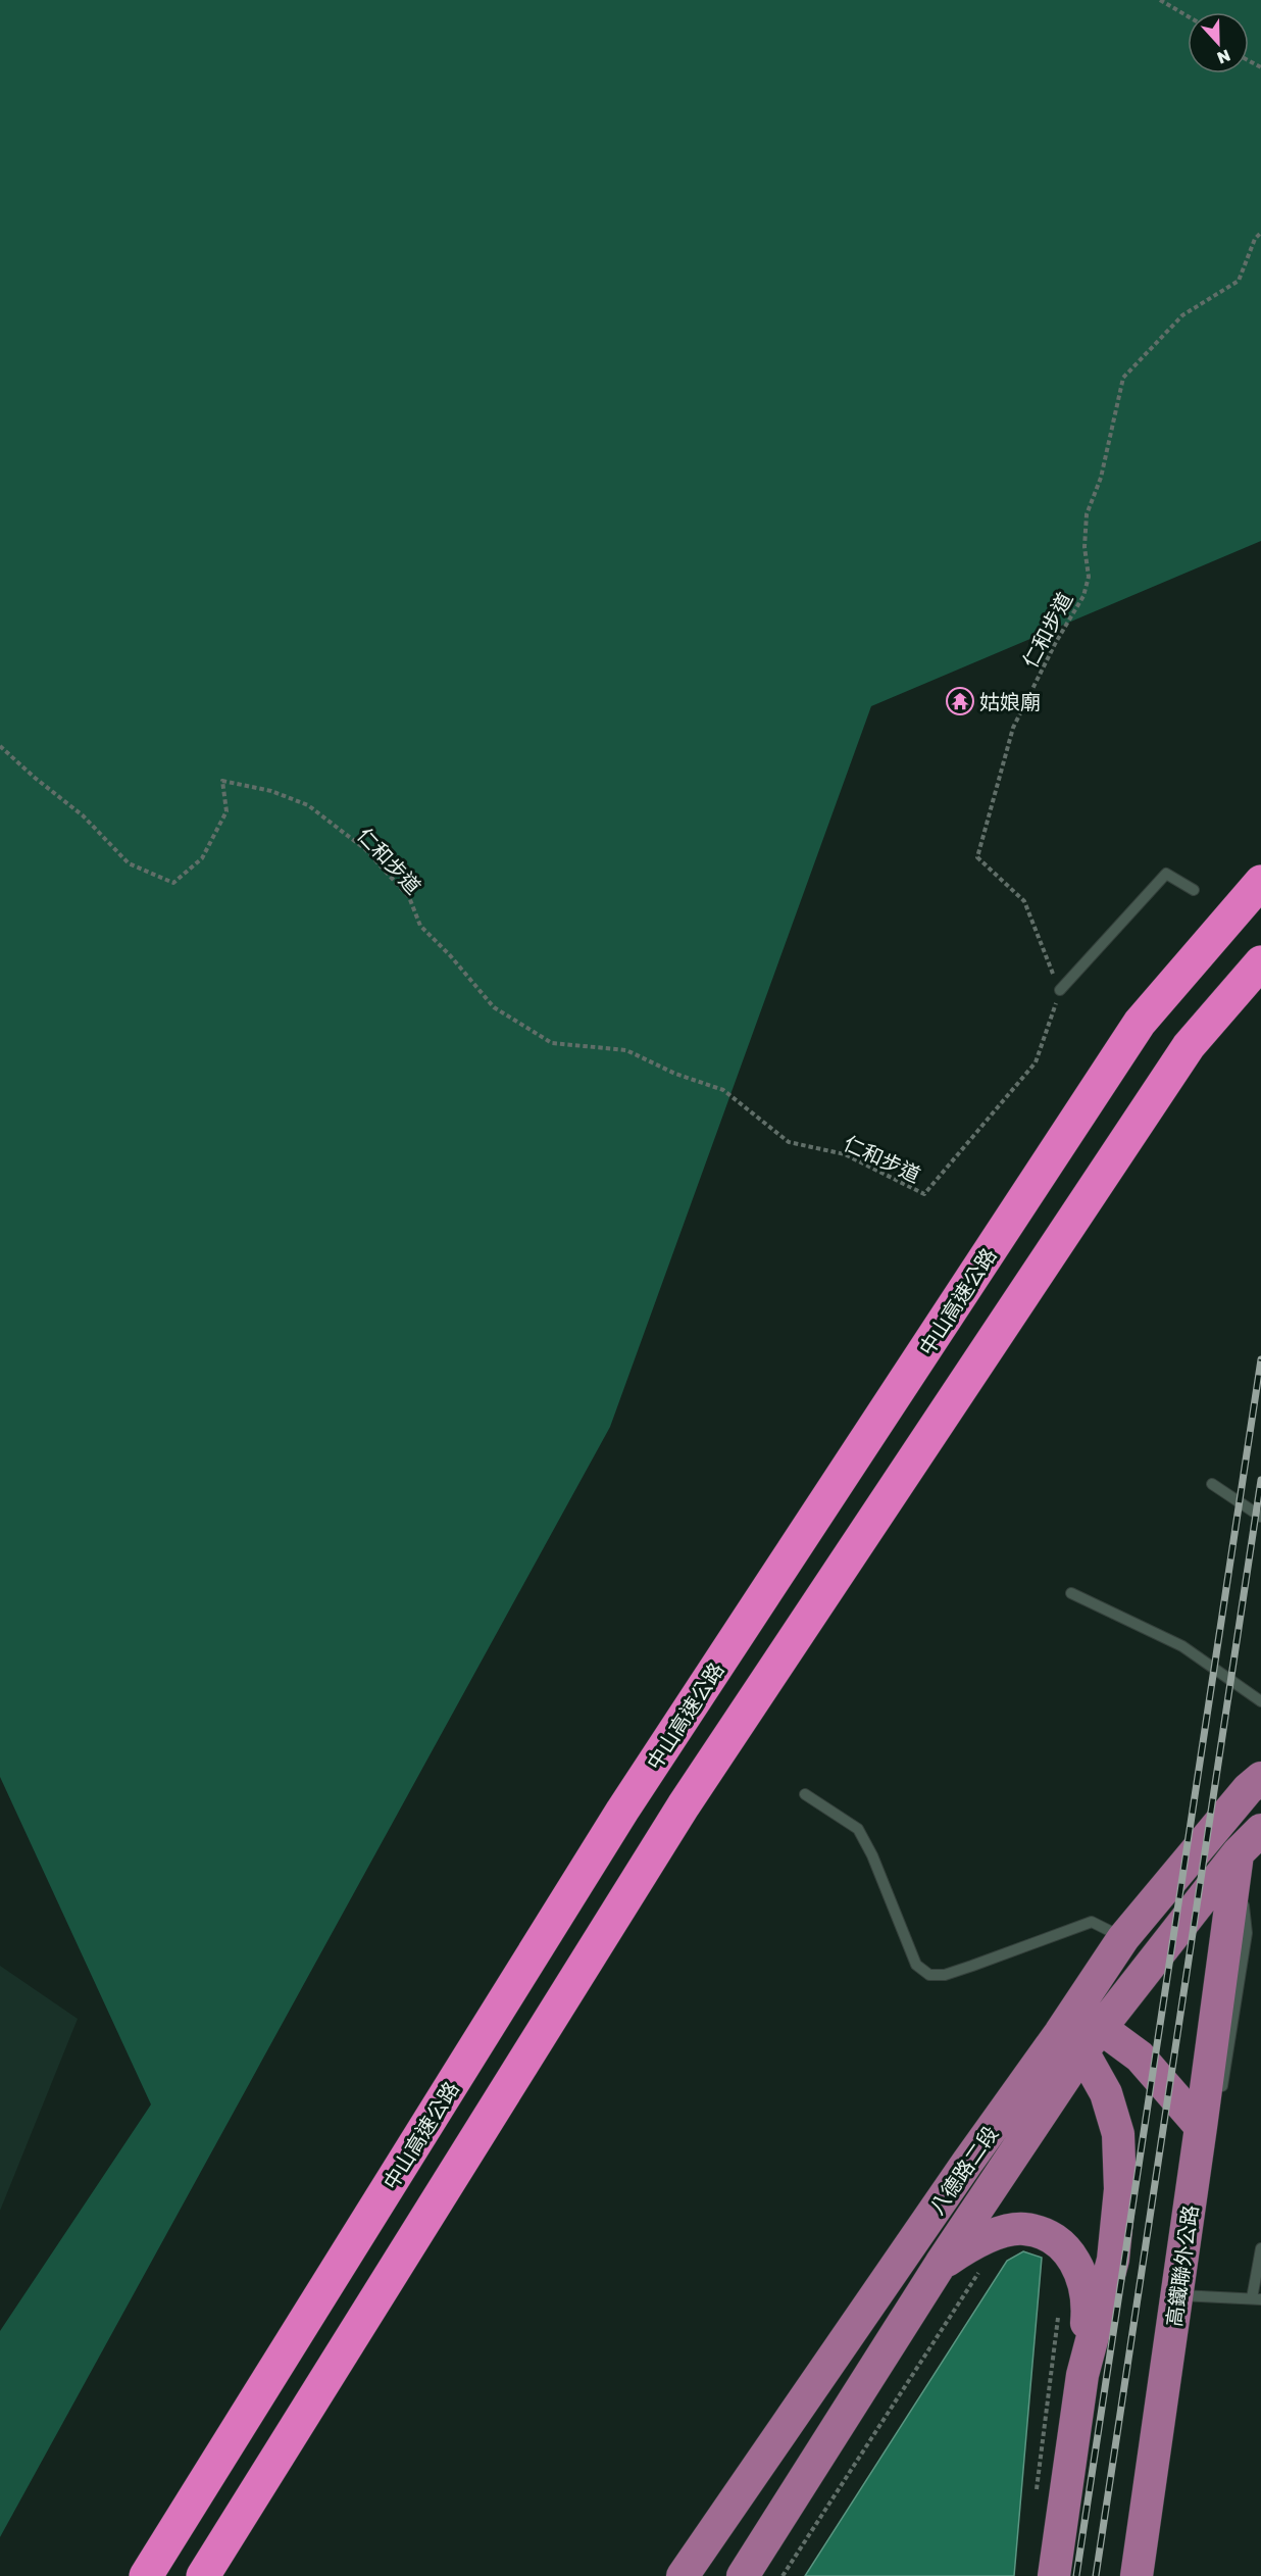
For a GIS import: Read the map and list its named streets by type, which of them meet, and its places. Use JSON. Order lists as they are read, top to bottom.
{
  "streets": {
    "highway": ["中山高速公路"],
    "main road": ["八德路二段", "高鐵聯外公路"],
    "path": ["仁和步道"]
  },
  "crossings": [
    ["八德路二段", "高鐵聯外公路"]
  ],
  "places": {
    "temple": ["姑娘廟"]
  },
  "north": "bottom"
}
